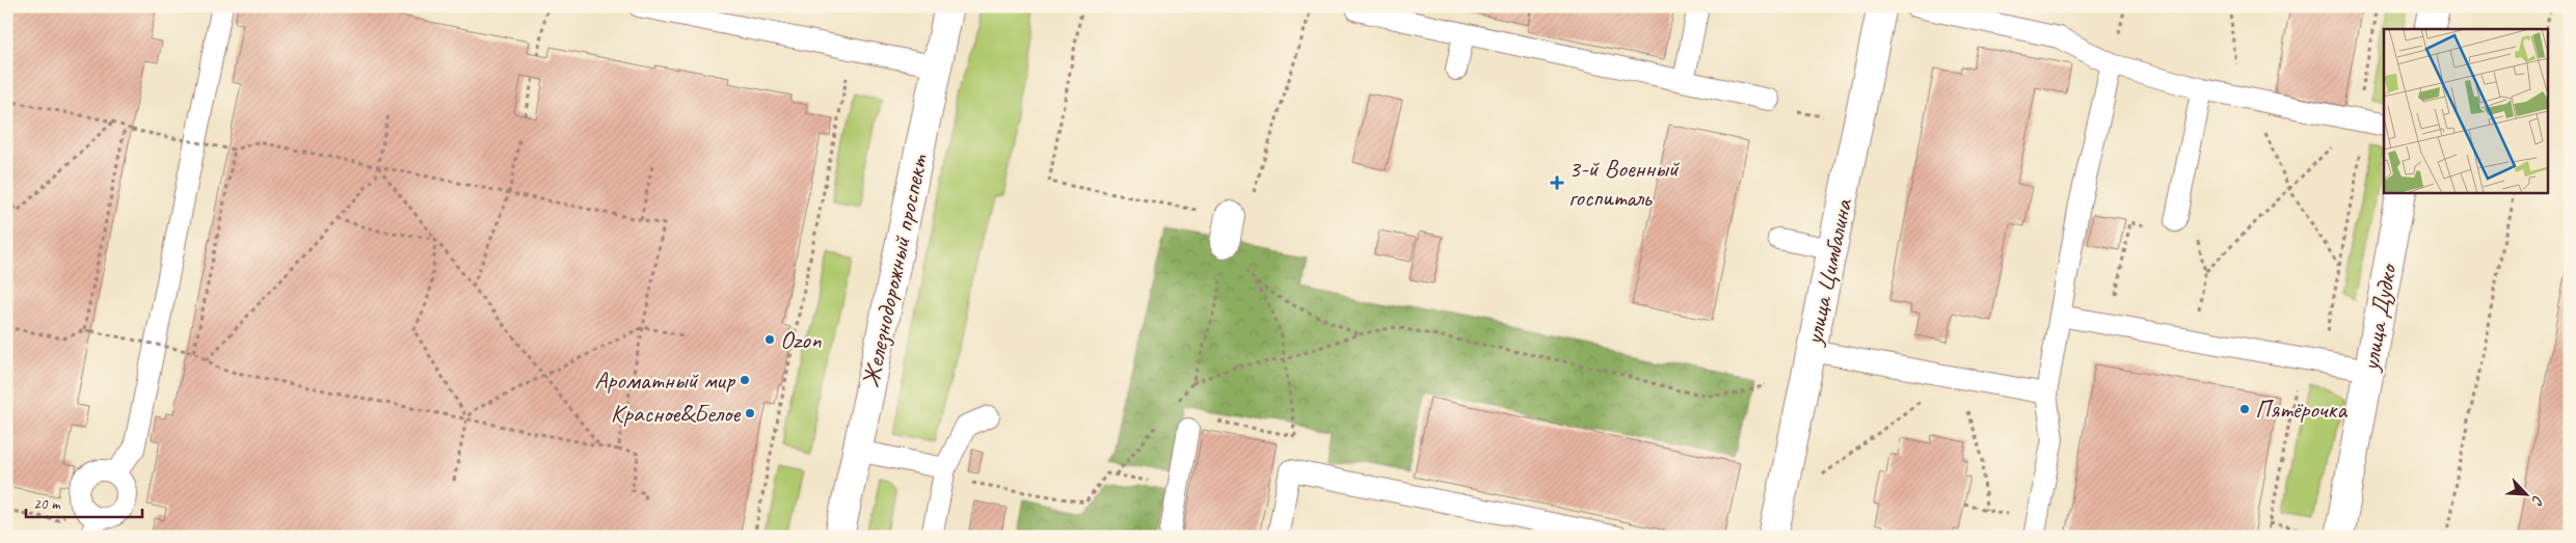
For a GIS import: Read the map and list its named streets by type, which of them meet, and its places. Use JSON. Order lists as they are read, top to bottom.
{
  "streets": {
    "street": ["Железнодорожный проспект", "улица Цимбалина", "улица Дудко"]
  },
  "places": {
    "health": ["3-й Военный госпиталь"],
    "other": [
      "Ozon",
      "Ароматный мир",
      "Пятёрочка",
      "Красное&Белое"
    ]
  },
  "scale_bar": "20 m",
  "north": "bottom right"
}
